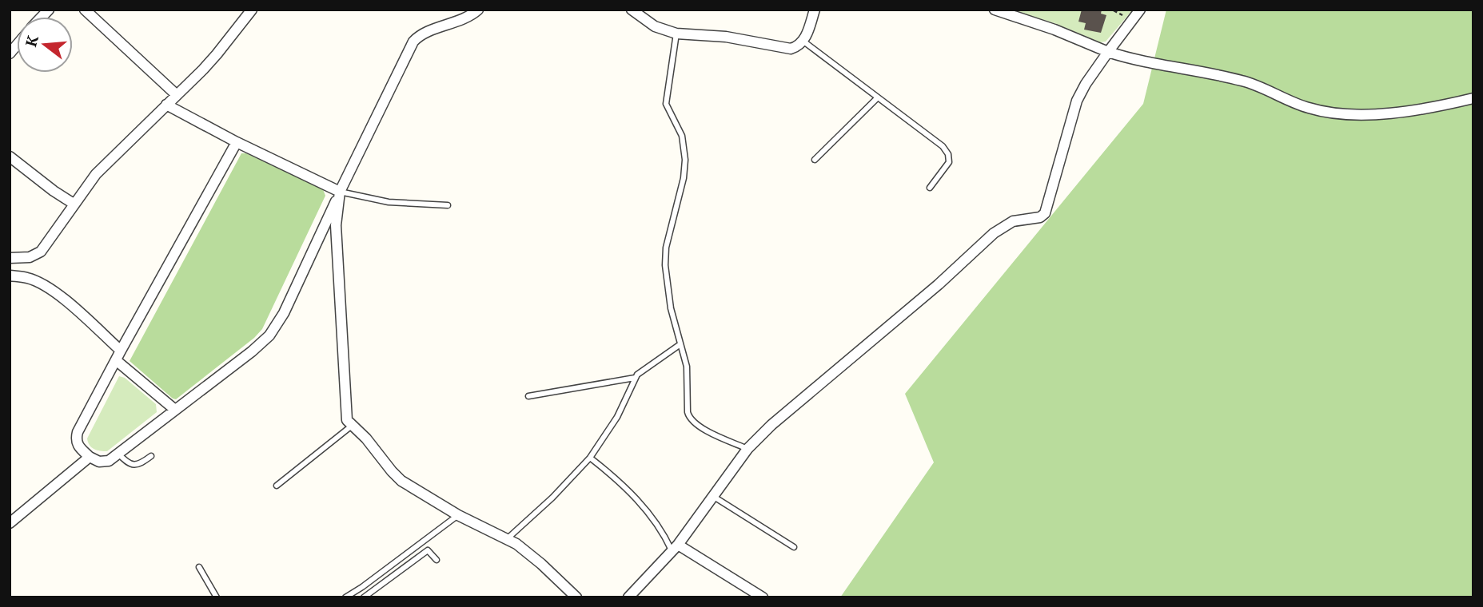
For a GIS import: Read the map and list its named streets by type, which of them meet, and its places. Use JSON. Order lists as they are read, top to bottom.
{
  "north": "left"
}
